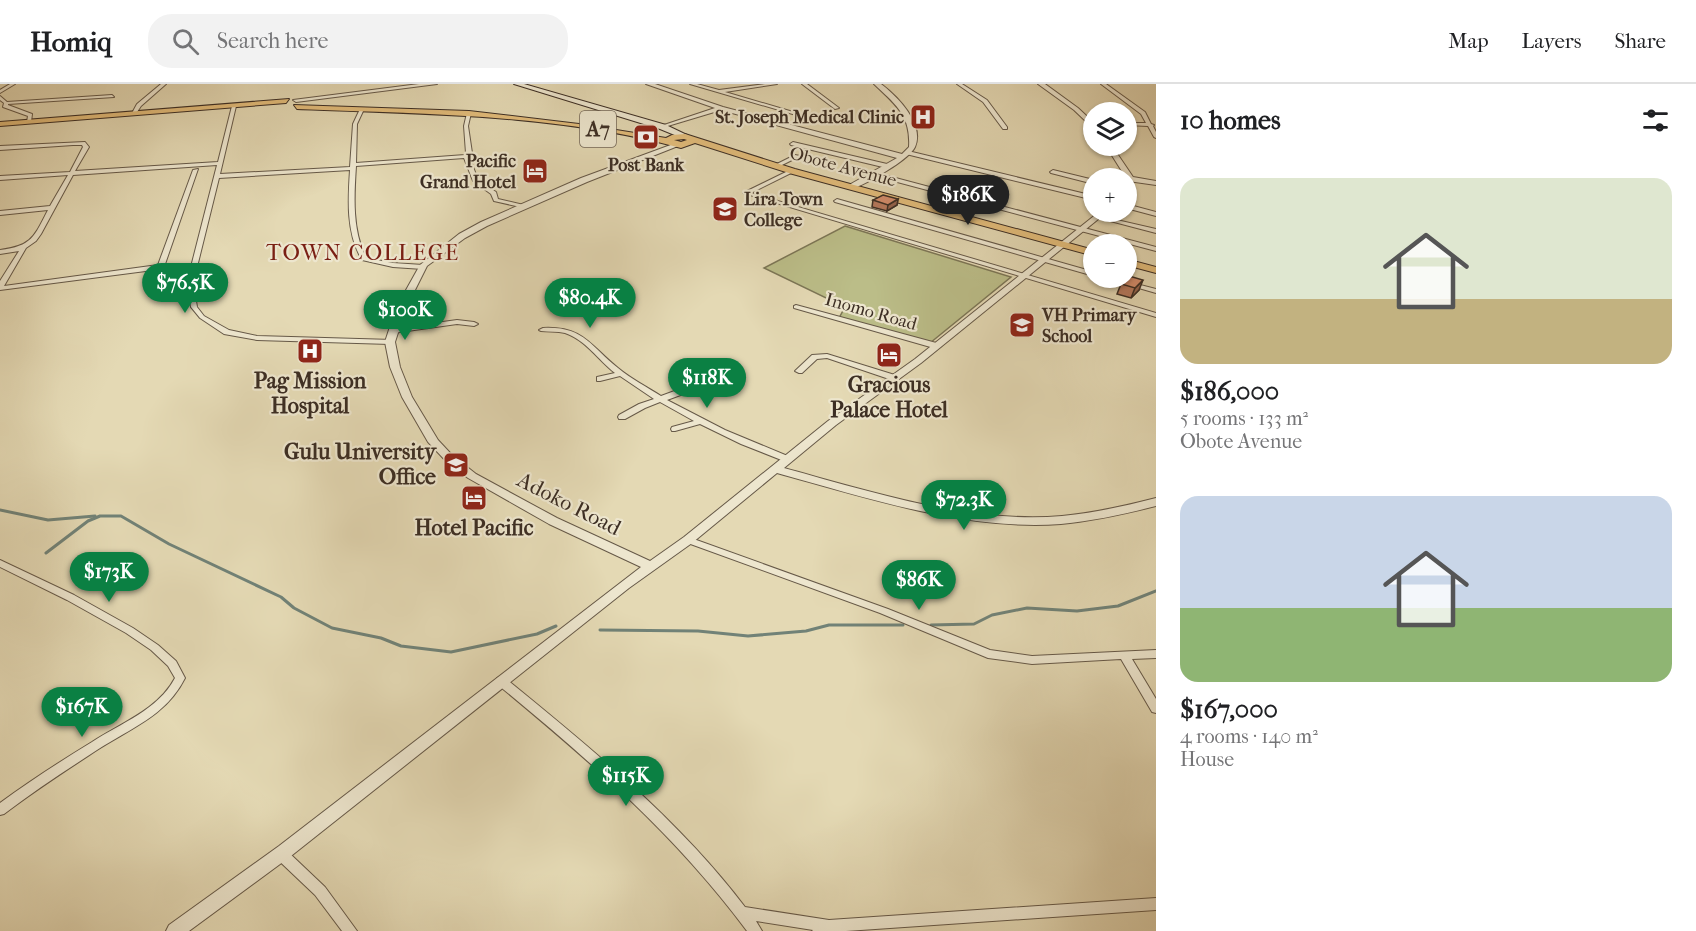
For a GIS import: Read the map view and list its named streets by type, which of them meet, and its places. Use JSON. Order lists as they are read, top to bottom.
{
  "streets": {
    "main road": ["A7", "Obote Avenue"],
    "street": ["Inomo Road", "Adoko Road"]
  },
  "crossings": [
    ["A7", "Obote Avenue"]
  ],
  "districts": ["TOWN COLLEGE"],
  "places": {
    "hospital": ["St. Joseph Medical Clinic", "Pag Mission Hospital"],
    "bank": ["Post Bank"],
    "hotel": ["Pacific Grand Hotel", "Gracious Palace Hotel", "Hotel Pacific"],
    "school or university": ["Lira Town College", "VH Primary School", "Gulu University Office"]
  },
  "page": {
    "header": "Homiq",
    "search": "Search here",
    "nav": ["Map", "Layers", "Share"],
    "heading": "10 homes",
    "map_buttons": ["+", "−"],
    "list": [
      {
        "name": "$186,000",
        "note": "5 rooms · 133 m² · Obote Avenue"
      },
      {
        "name": "$167,000",
        "note": "4 rooms · 140 m² · House"
      }
    ],
    "price": [
      "$186K",
      "$76.5K",
      "$80.4K",
      "$100K",
      "$118K",
      "$72.3K",
      "$173K",
      "$86K",
      "$167K",
      "$115K"
    ]
  }
}
